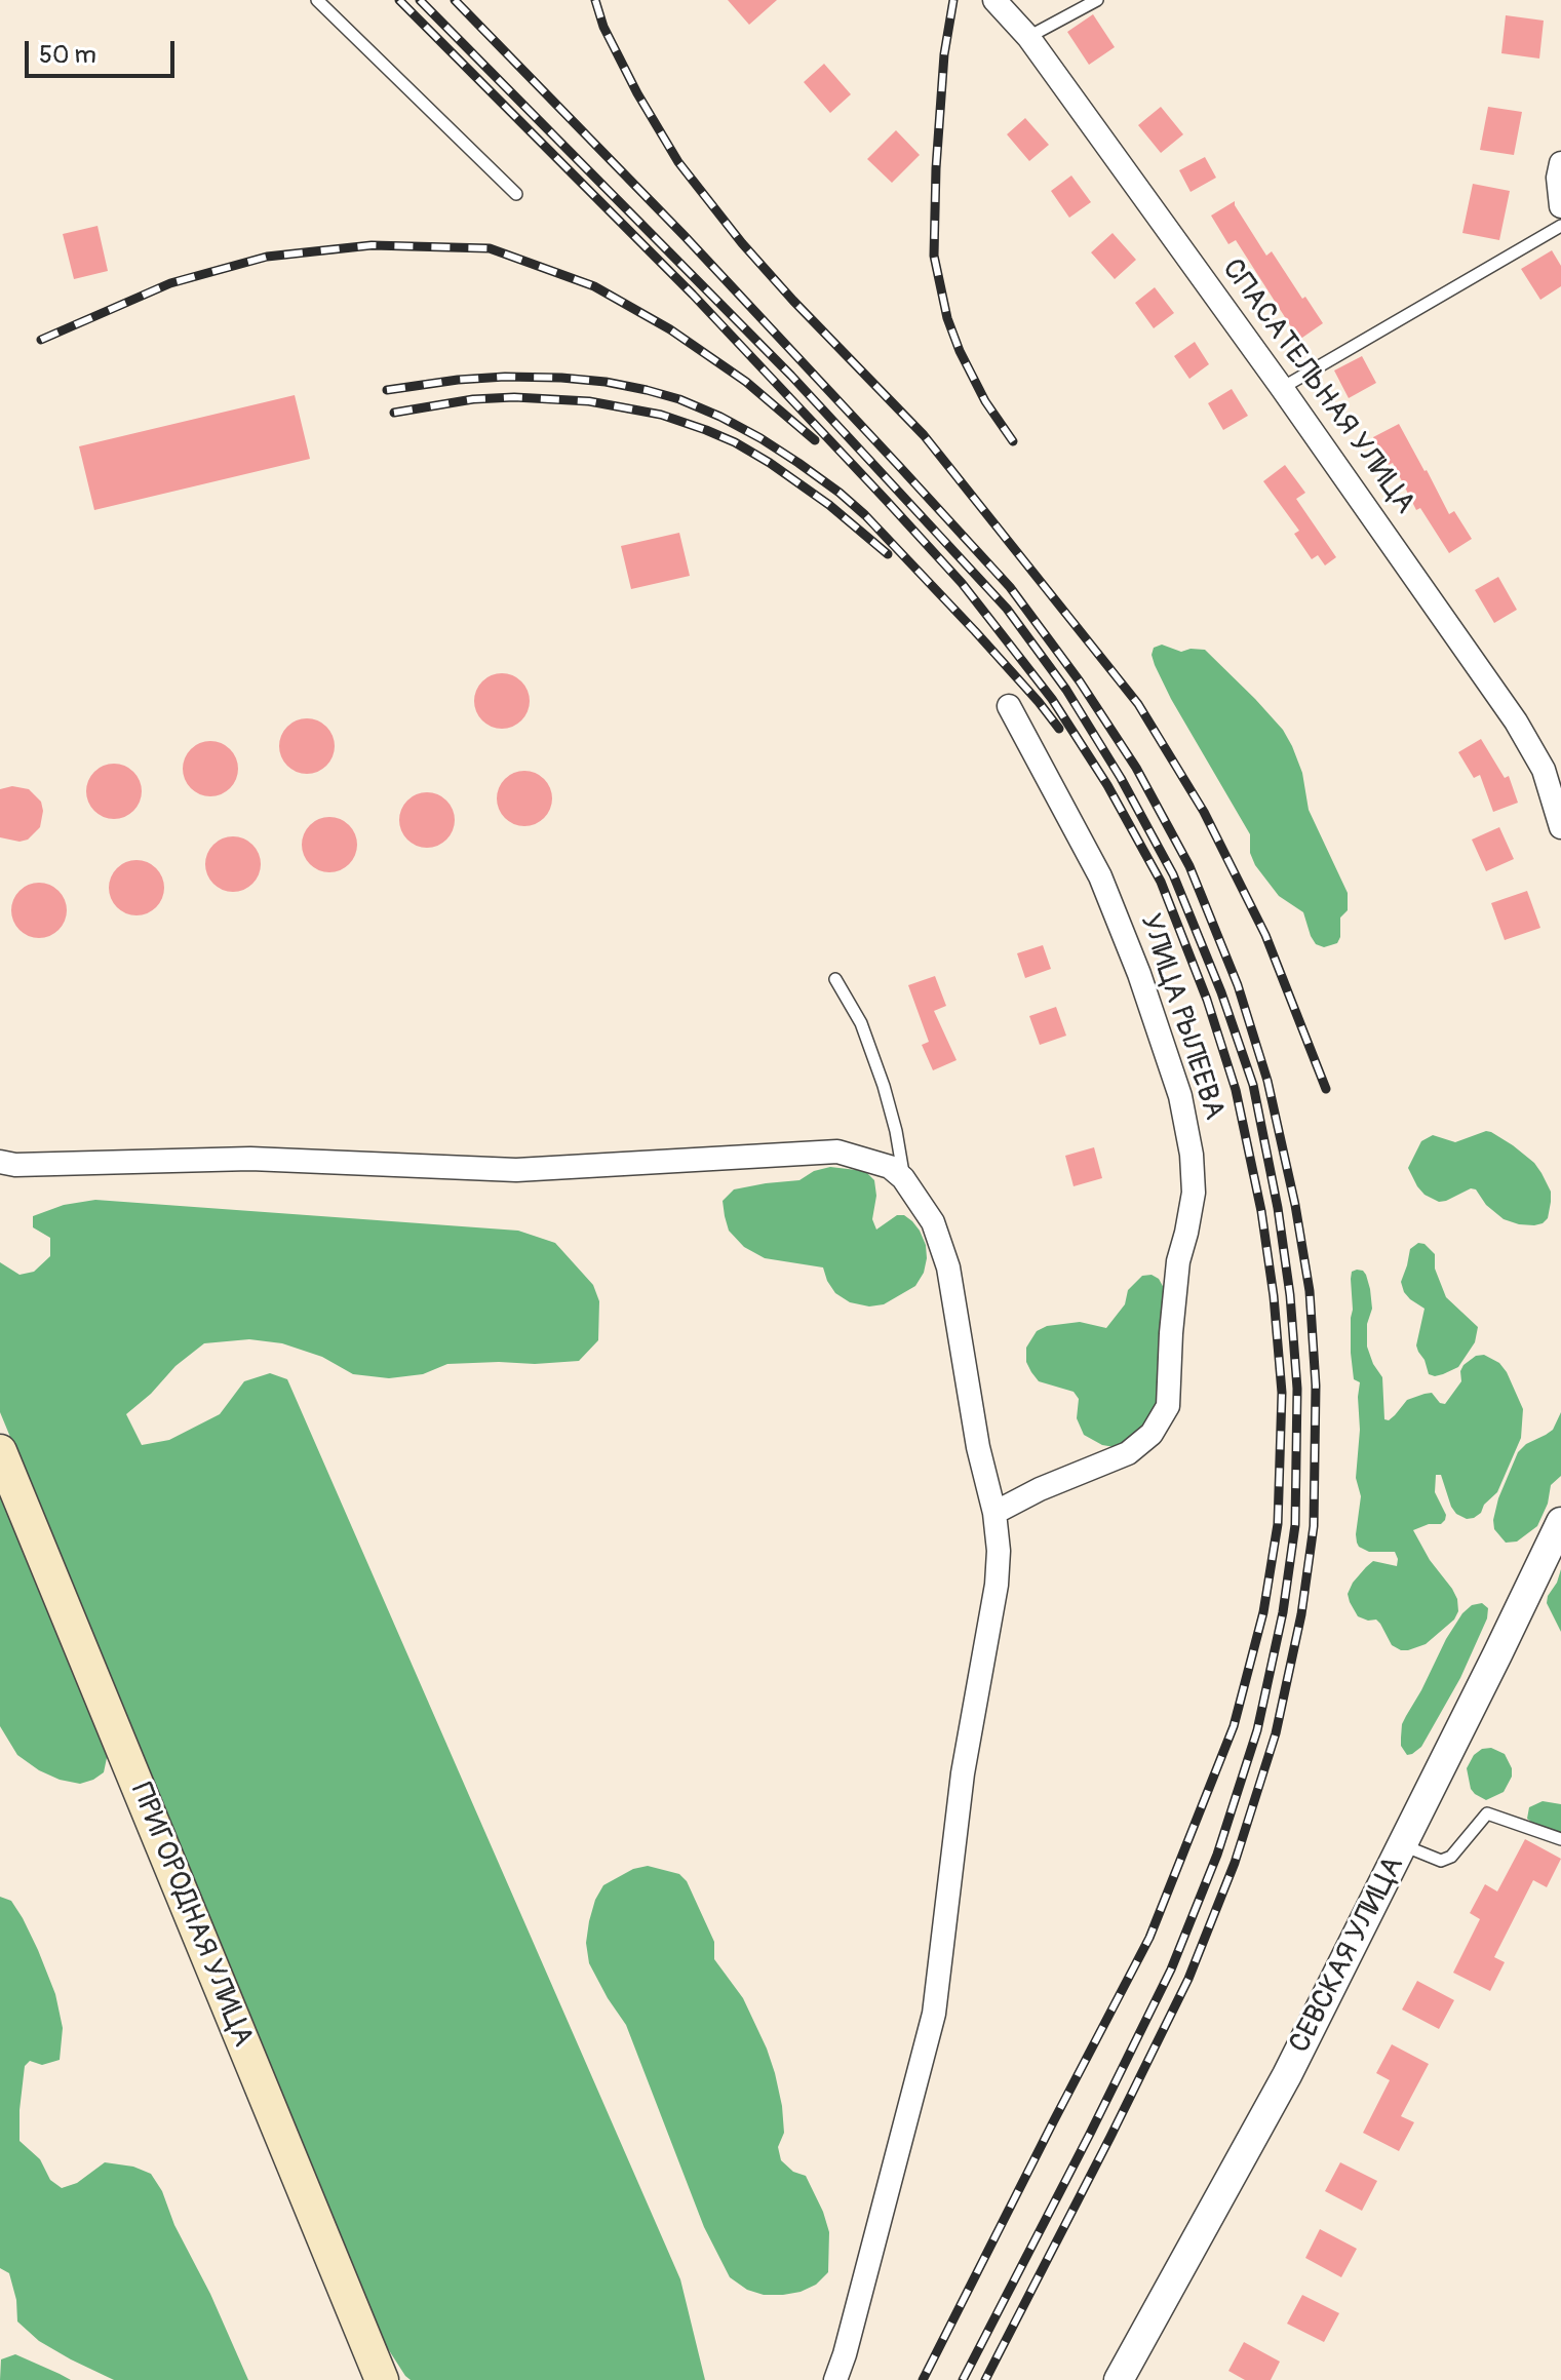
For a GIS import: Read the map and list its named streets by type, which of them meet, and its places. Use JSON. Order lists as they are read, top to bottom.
{
  "streets": {
    "main road": ["ПРИГОРОДНАЯ УЛИЦА"],
    "street": ["СПАСАТЕЛЬНАЯ УЛИЦА", "УЛИЦА РЫЛЕЕВА", "СЕВСКАЯ УЛИЦА"]
  },
  "scale_bar": "50 m"
}
